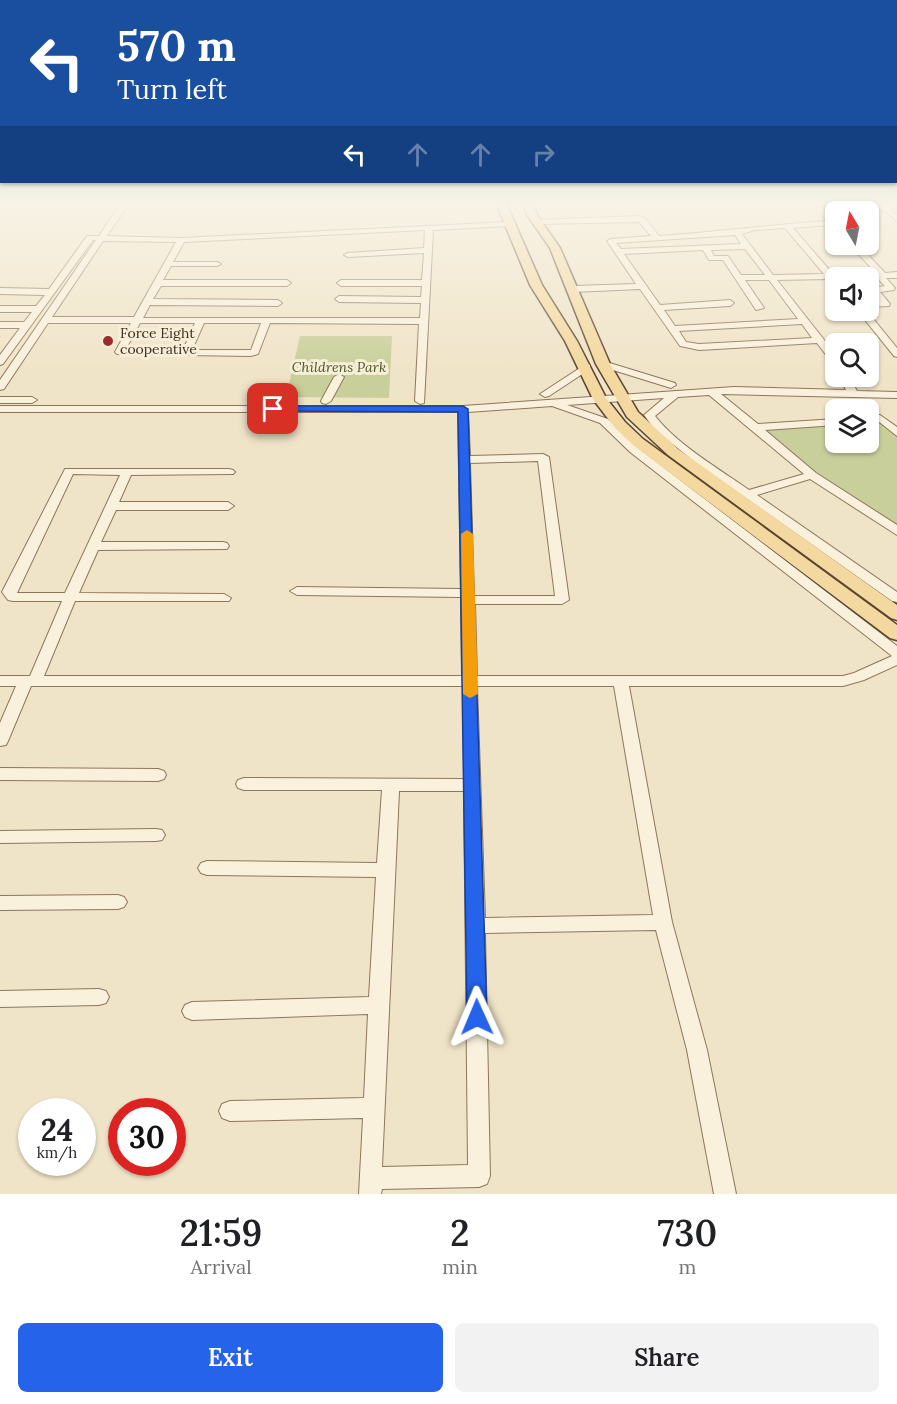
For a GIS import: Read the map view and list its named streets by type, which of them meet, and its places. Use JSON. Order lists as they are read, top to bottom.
{
  "parks": ["Childrens Park"],
  "places": ["Force Eight cooperative"],
  "north": "top",
  "page": {
    "turn": ["570 m", "Turn left"],
    "speed": "24 km/h",
    "limit": "30",
    "eta": [
      "21:59",
      "Arrival",
      "2",
      "min",
      "730",
      "m"
    ],
    "buttons": ["Exit", "Share"]
  }
}
